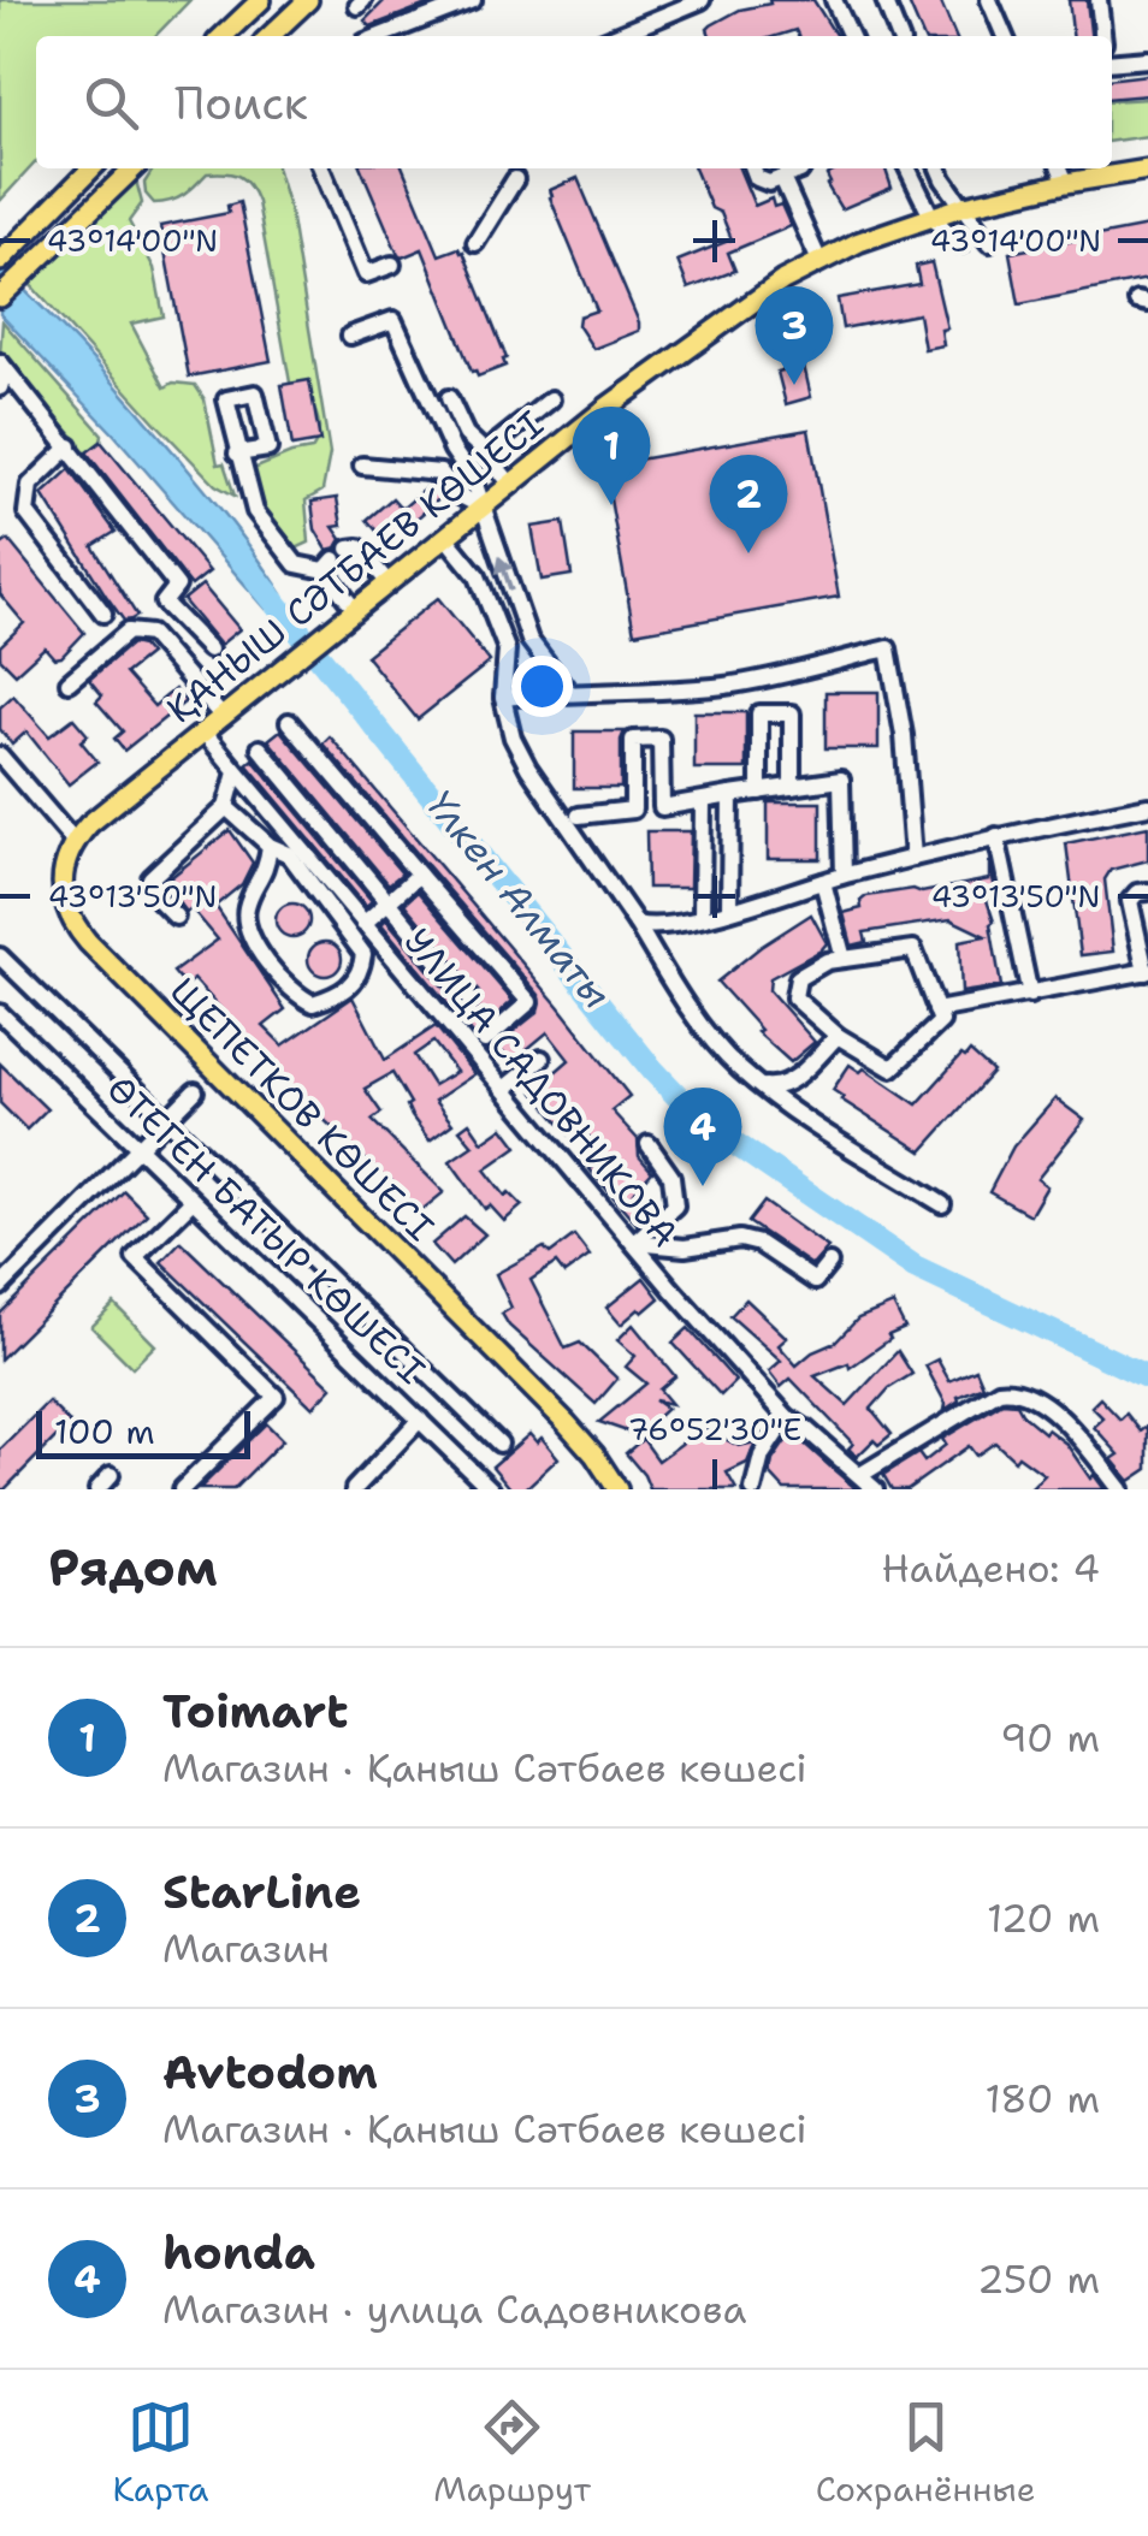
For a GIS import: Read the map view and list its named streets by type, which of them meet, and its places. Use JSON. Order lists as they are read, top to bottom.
{
  "streets": {
    "main road": ["ҚАНЫШ СӘТБАЕВ КӨШЕСІ", "ЩЕПЕТКОВ КӨШЕСІ"],
    "street": ["УЛИЦА САДОВНИКОВА", "ӨТЕГЕН БАТЫР КӨШЕСІ"]
  },
  "crossings": [
    ["ҚАНЫШ СӘТБАЕВ КӨШЕСІ", "УЛИЦА САДОВНИКОВА"],
    ["ҚАНЫШ СӘТБАЕВ КӨШЕСІ", "ЩЕПЕТКОВ КӨШЕСІ"]
  ],
  "water": ["Үлкен Алматы"],
  "scale_bar": "100 m",
  "page": {
    "search": "Поиск",
    "pins": [
      "3",
      "1",
      "2",
      "4"
    ],
    "scale": "100 m",
    "heading": ["Рядом", "Найдено: 4"],
    "list": [
      {
        "mark": "1",
        "name": "Toimart",
        "note": "Магазин · Қаныш Сәтбаев көшесі",
        "value": "90 m"
      },
      {
        "mark": "2",
        "name": "StarLine",
        "note": "Магазин",
        "value": "120 m"
      },
      {
        "mark": "3",
        "name": "Avtodom",
        "note": "Магазин · Қаныш Сәтбаев көшесі",
        "value": "180 m"
      },
      {
        "mark": "4",
        "name": "honda",
        "note": "Магазин · улица Садовникова",
        "value": "250 m"
      }
    ],
    "nav": ["Карта", "Маршрут", "Сохранённые"]
  },
  "coordinates": ["43°14'00\"N", "43°13'50\"N", "76°52'30\"E"]
}
